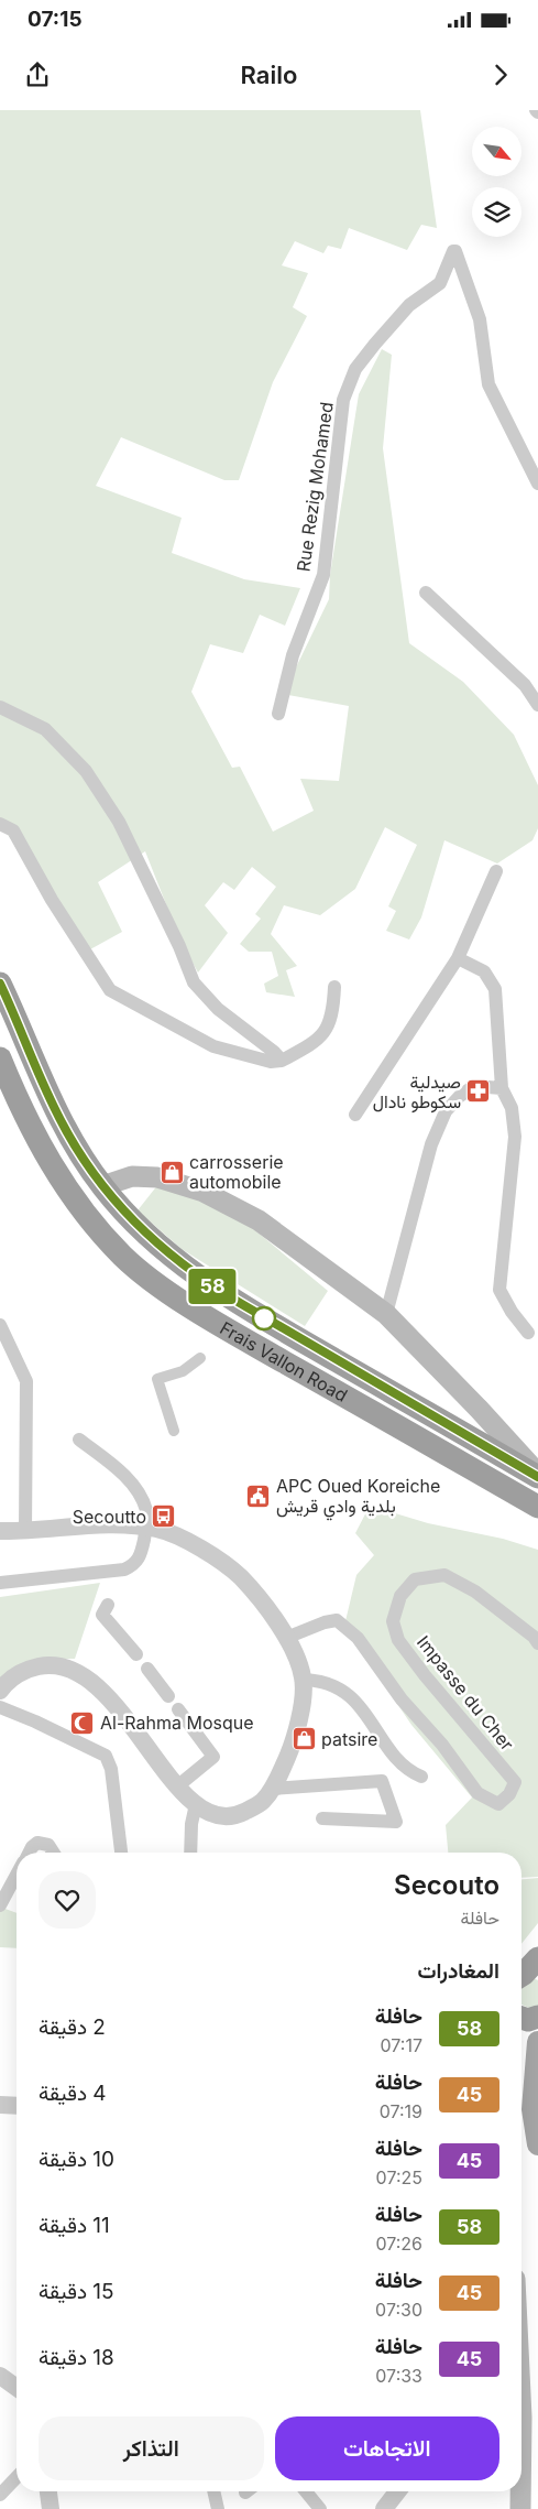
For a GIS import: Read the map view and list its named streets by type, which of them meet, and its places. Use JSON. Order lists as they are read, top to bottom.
{
  "streets": {
    "highway": ["Frais Vallon Road"],
    "street": ["Rue Rezig Mohamed", "Impasse du Cher"]
  },
  "places": {
    "pharmacy": ["صيدلية سكوطو نادال"],
    "shop": ["carrosserie automobile", "patsire"],
    "public building": ["APC Oued Koreiche بلدية وادي قريش"],
    "bus stop": ["Secoutto"],
    "mosque": ["Al-Rahma Mosque"]
  },
  "lines": ["bus line 58"],
  "north": "bottom right",
  "page": {
    "status": "07:15",
    "header": "Railo",
    "on_map": "58",
    "heading": [
      ["Secouto", "حافلة"],
      "المغادرات"
    ],
    "list": [
      {
        "mark": "58",
        "name": "حافلة",
        "note": "07:17",
        "value": "2 دقيقة"
      },
      {
        "mark": "45",
        "name": "حافلة",
        "note": "07:19",
        "value": "4 دقيقة"
      },
      {
        "mark": "45",
        "name": "حافلة",
        "note": "07:25",
        "value": "10 دقيقة"
      },
      {
        "mark": "58",
        "name": "حافلة",
        "note": "07:26",
        "value": "11 دقيقة"
      },
      {
        "mark": "45",
        "name": "حافلة",
        "note": "07:30",
        "value": "15 دقيقة"
      },
      {
        "mark": "45",
        "name": "حافلة",
        "note": "07:33",
        "value": "18 دقيقة"
      }
    ],
    "buttons": ["الاتجاهات", "التذاكر"]
  }
}
